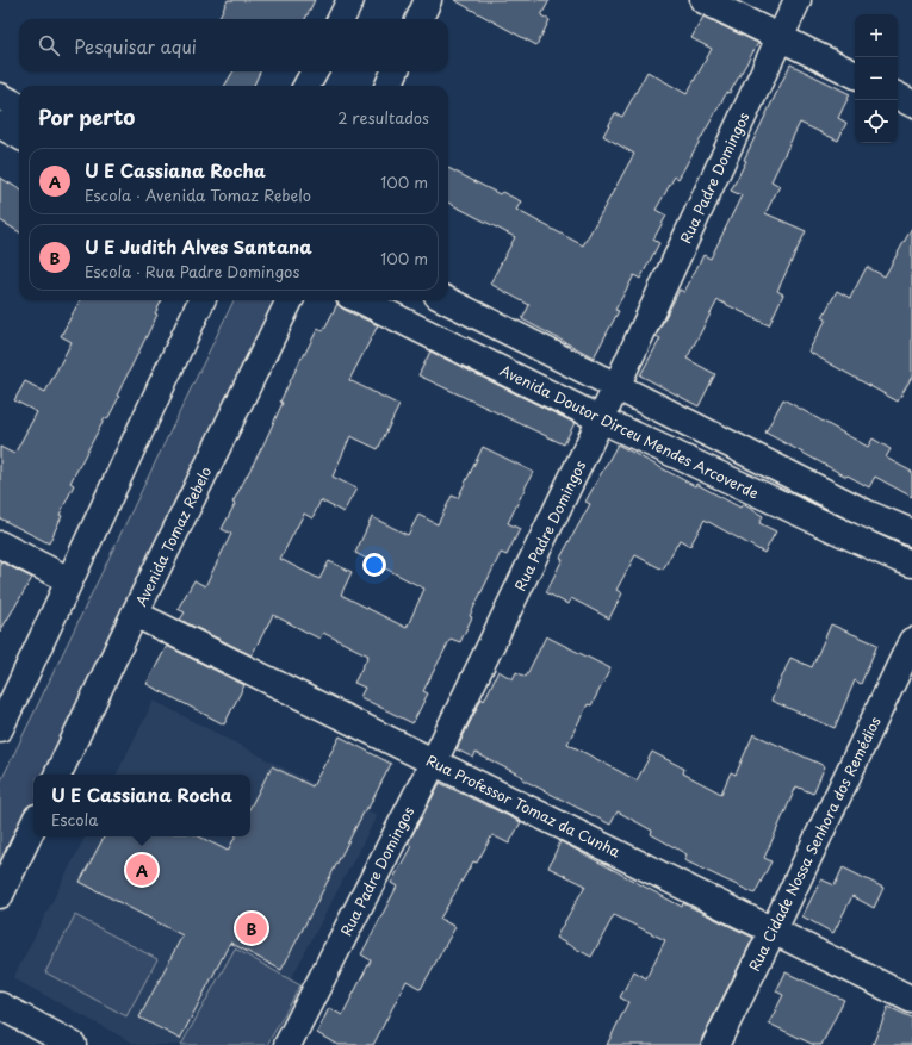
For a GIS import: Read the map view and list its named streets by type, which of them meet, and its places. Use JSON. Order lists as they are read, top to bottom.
{
  "streets": {
    "street": [
      "Rua Padre Domingos",
      "Avenida Doutor Dirceu Mendes Arcoverde",
      "Avenida Tomaz Rebelo",
      "Rua Professor Tomaz da Cunha",
      "Rua Cidade Nossa Senhora dos Remédios"
    ]
  },
  "crossings": [
    ["Rua Padre Domingos", "Avenida Doutor Dirceu Mendes Arcoverde"],
    ["Rua Padre Domingos", "Rua Professor Tomaz da Cunha"],
    ["Avenida Tomaz Rebelo", "Rua Professor Tomaz da Cunha"],
    ["Rua Professor Tomaz da Cunha", "Rua Cidade Nossa Senhora dos Remédios"]
  ],
  "page": {
    "map_buttons": ["+", "−"],
    "search": "Pesquisar aqui",
    "heading": ["Por perto", "2 resultados"],
    "list": [
      {
        "mark": "A",
        "name": "U E Cassiana Rocha",
        "note": "Escola · Avenida Tomaz Rebelo",
        "value": "100 m"
      },
      {
        "mark": "B",
        "name": "U E Judith Alves Santana",
        "note": "Escola · Rua Padre Domingos",
        "value": "100 m"
      }
    ],
    "popup": ["U E Cassiana Rocha", "Escola"],
    "pins": ["A", "B"]
  }
}
